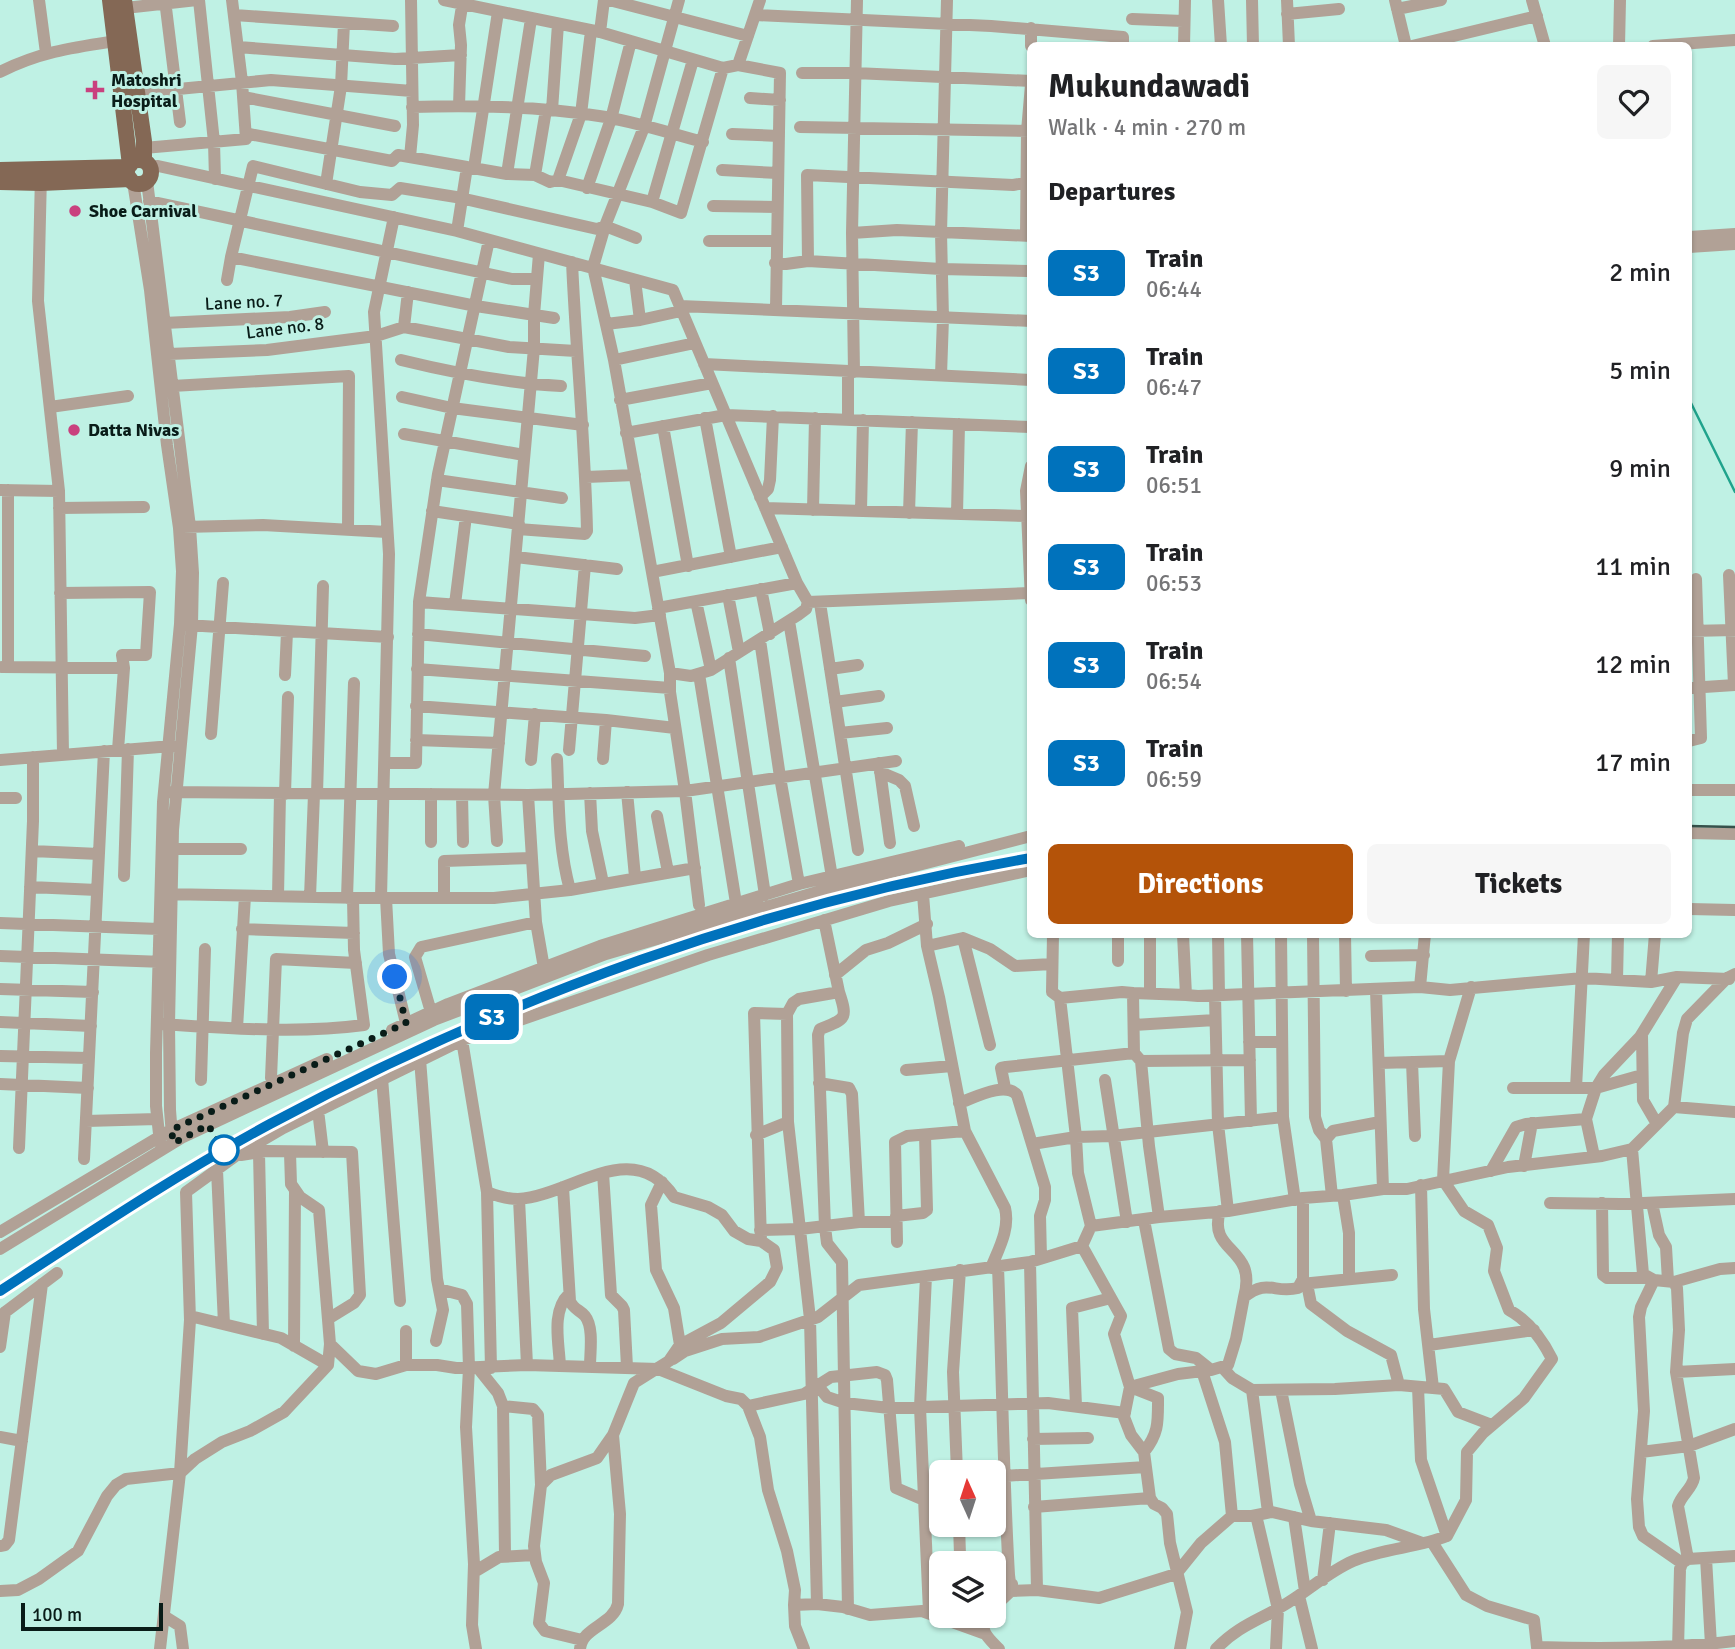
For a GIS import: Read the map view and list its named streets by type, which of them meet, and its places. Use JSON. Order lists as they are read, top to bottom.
{
  "streets": {
    "street": ["Lane no. 7", "Lane no. 8"]
  },
  "places": {
    "health": ["Matoshri Hospital"],
    "other": ["Shoe Carnival", "Datta Nivas"]
  },
  "scale_bar": "100 m",
  "north": "top",
  "page": {
    "on_map": "S3",
    "heading": [
      ["Mukundawadi", "Walk · 4 min · 270 m"],
      "Departures"
    ],
    "list": [
      {
        "mark": "S3",
        "name": "Train",
        "note": "06:44",
        "value": "2 min"
      },
      {
        "mark": "S3",
        "name": "Train",
        "note": "06:47",
        "value": "5 min"
      },
      {
        "mark": "S3",
        "name": "Train",
        "note": "06:51",
        "value": "9 min"
      },
      {
        "mark": "S3",
        "name": "Train",
        "note": "06:53",
        "value": "11 min"
      },
      {
        "mark": "S3",
        "name": "Train",
        "note": "06:54",
        "value": "12 min"
      },
      {
        "mark": "S3",
        "name": "Train",
        "note": "06:59",
        "value": "17 min"
      }
    ],
    "buttons": ["Directions", "Tickets"],
    "scale": "100 m"
  }
}
